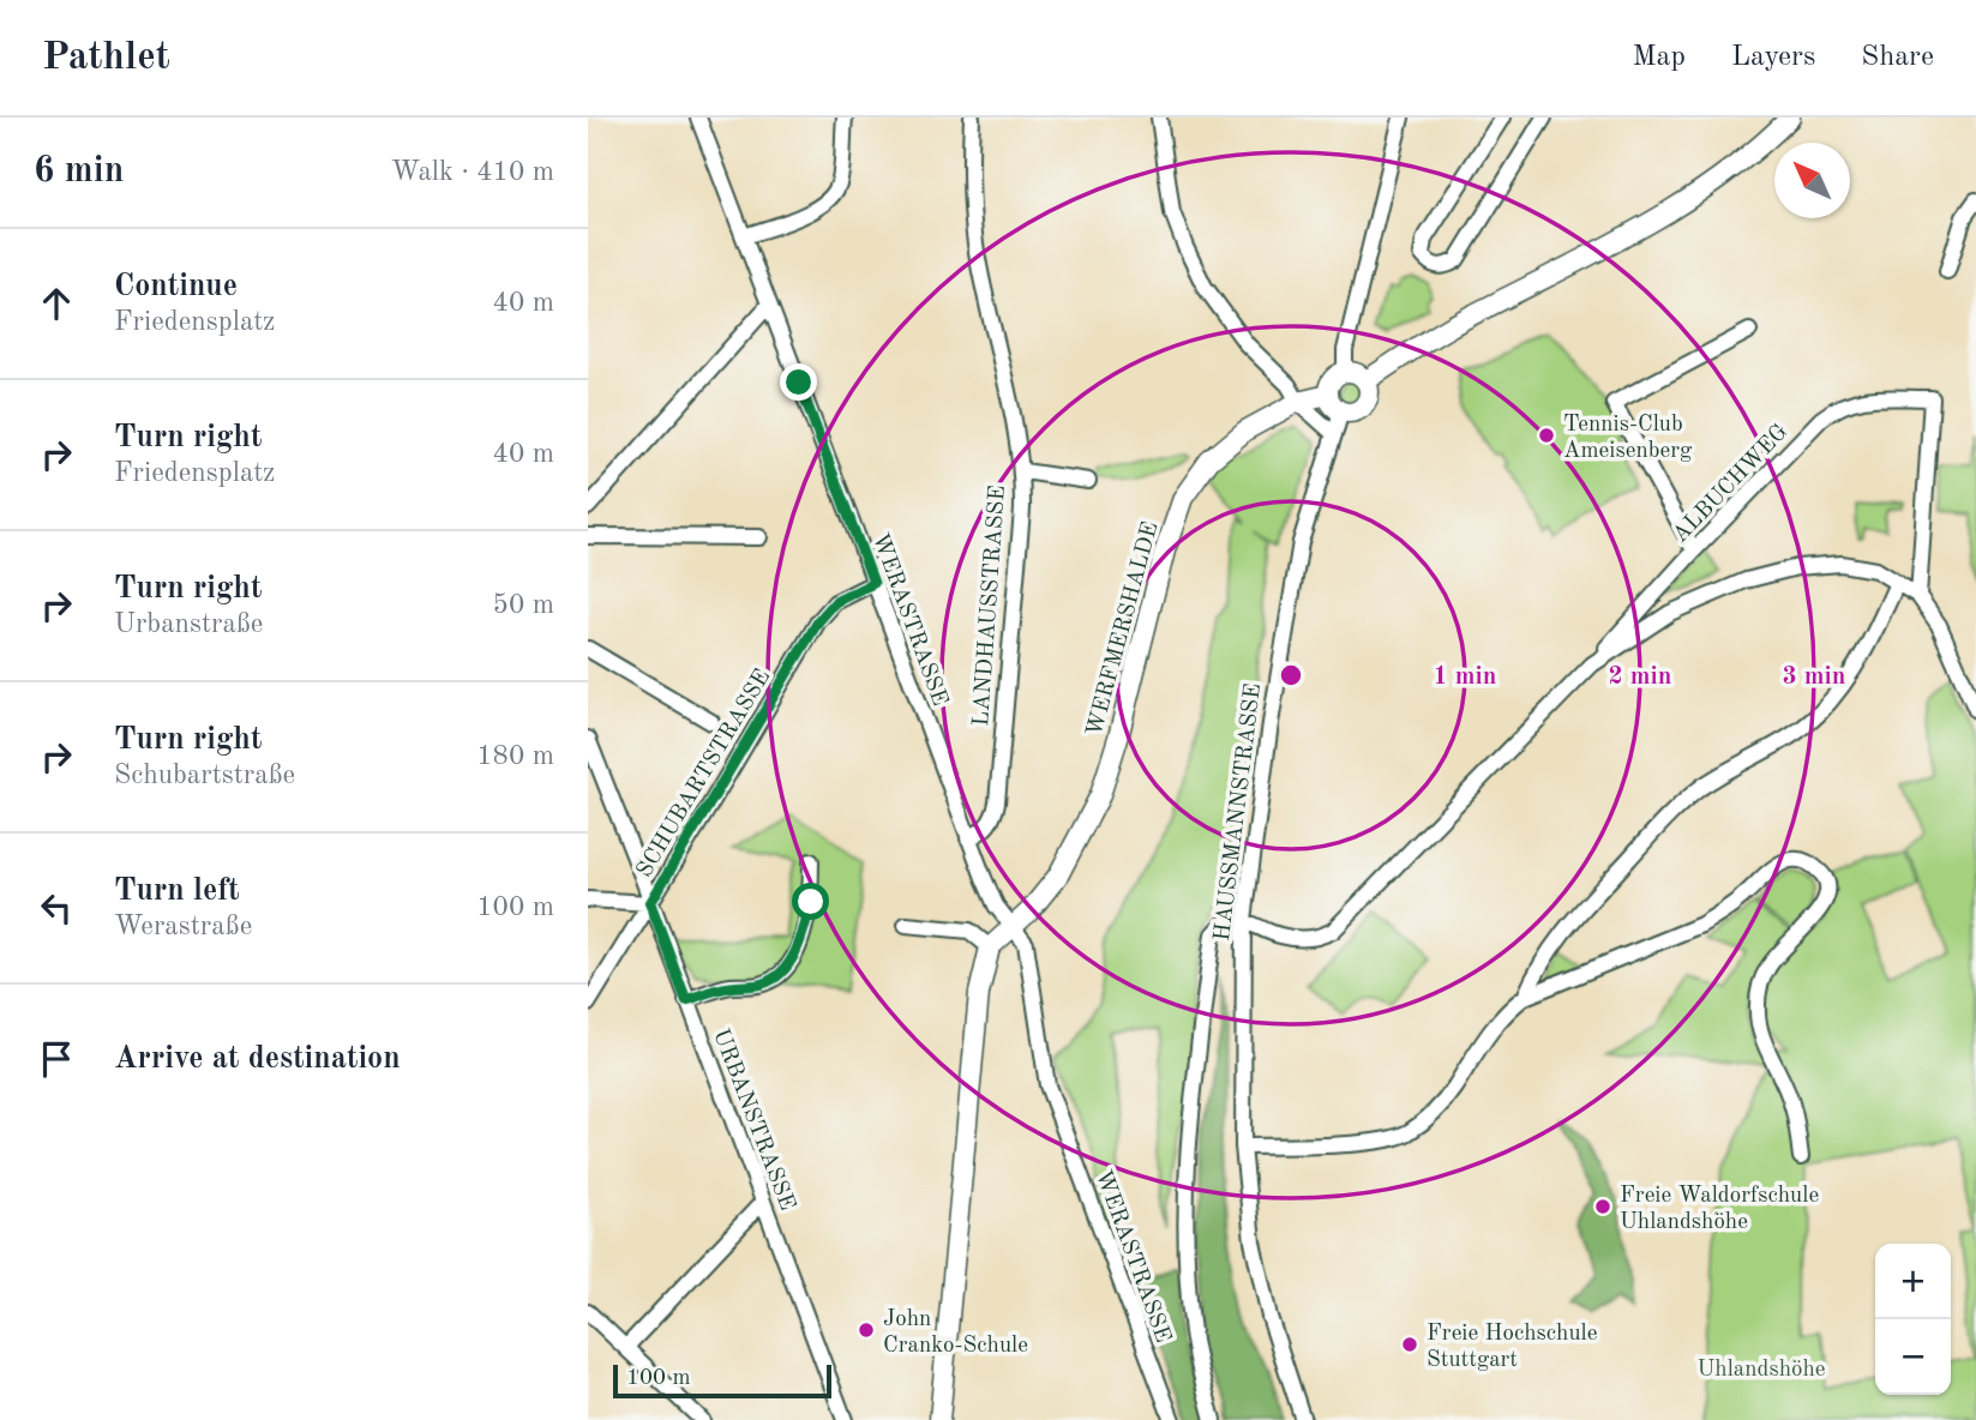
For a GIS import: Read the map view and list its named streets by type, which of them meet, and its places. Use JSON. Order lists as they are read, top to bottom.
{
  "streets": {
    "street": [
      "ALBUCHWEG",
      "LANDHAUSSTRASSE",
      "WERASTRASSE",
      "WERFMERSHALDE",
      "SCHUBARTSTRASSE",
      "HAUSSMANNSTRASSE",
      "URBANSTRASSE"
    ]
  },
  "crossings": [
    ["LANDHAUSSTRASSE", "WERASTRASSE"],
    ["WERASTRASSE", "WERFMERSHALDE"],
    ["WERASTRASSE", "SCHUBARTSTRASSE"],
    ["WERFMERSHALDE", "HAUSSMANNSTRASSE"],
    ["SCHUBARTSTRASSE", "URBANSTRASSE"]
  ],
  "parks": ["Uhlandshöhe"],
  "places": [
    "Tennis-Club Ameisenberg",
    "Freie Waldorfschule Uhlandshöhe",
    "John Cranko-Schule",
    "Freie Hochschule Stuttgart"
  ],
  "scale_bar": "100 m",
  "north": "top left",
  "page": {
    "header": "Pathlet",
    "nav": ["Map", "Layers", "Share"],
    "heading": ["6 min", "Walk · 410 m"],
    "list": [
      ["Continue", "Friedensplatz", "40 m"],
      ["Turn right", "Friedensplatz", "40 m"],
      ["Turn right", "Urbanstraße", "50 m"],
      ["Turn right", "Schubartstraße", "180 m"],
      ["Turn left", "Werastraße", "100 m"],
      "Arrive at destination"
    ],
    "map_buttons": ["+", "−"],
    "scale": "100 m"
  },
  "rings": ["1 min", "2 min", "3 min"]
}
